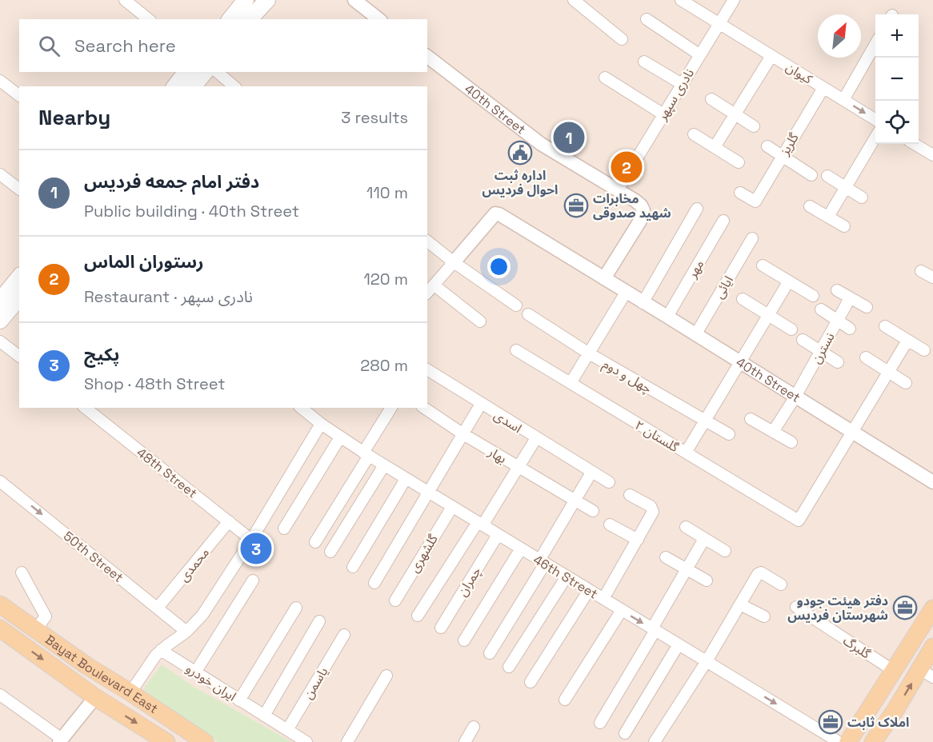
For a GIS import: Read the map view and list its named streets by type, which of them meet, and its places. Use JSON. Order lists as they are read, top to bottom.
{
  "streets": {
    "main road": ["Bayat Boulevard East"],
    "street": [
      "کیوان",
      "نادری سپهر",
      "40th Street",
      "گلریز",
      "مهر",
      "ایائی",
      "نسترن",
      "چهل و دوم",
      "اسدی",
      "گلستان ۲",
      "بهار",
      "48th Street",
      "گلشهری",
      "50th Street",
      "محمدی",
      "46th Street",
      "چمران",
      "گلبرگ",
      "ایران خودرو",
      "یاسمن"
    ]
  },
  "crossings": [
    ["کیوان", "نادری سپهر"],
    ["کیوان", "گلریز"],
    ["نادری سپهر", "40th Street"],
    ["40th Street", "مهر"],
    ["40th Street", "ایائی"],
    ["40th Street", "نسترن"],
    ["40th Street", "گلستان ۲"],
    ["48th Street", "محمدی"],
    ["گلشهری", "46th Street"],
    ["50th Street", "محمدی"],
    ["46th Street", "چمران"],
    ["ایران خودرو", "یاسمن"]
  ],
  "one_way": ["50th Street"],
  "places": {
    "public building": ["اداره ثبت احوال فردیس"],
    "office": ["مخابرات شهید صدوقی", "دفتر هیئت جودو شهرستان فردیس", "املاک ثابت"]
  },
  "north": "top right",
  "page": {
    "map_buttons": ["+", "−"],
    "search": "Search here",
    "heading": ["Nearby", "3 results"],
    "pins": ["1", "2", "3"],
    "list": [
      {
        "mark": "1",
        "name": "دفتر امام جمعه فردیس",
        "note": "Public building · 40th Street",
        "value": "110 m"
      },
      {
        "mark": "2",
        "name": "رستوران الماس",
        "note": "Restaurant · نادری سپهر",
        "value": "120 m"
      },
      {
        "mark": "3",
        "name": "پکیج",
        "note": "Shop · 48th Street",
        "value": "280 m"
      }
    ]
  }
}
